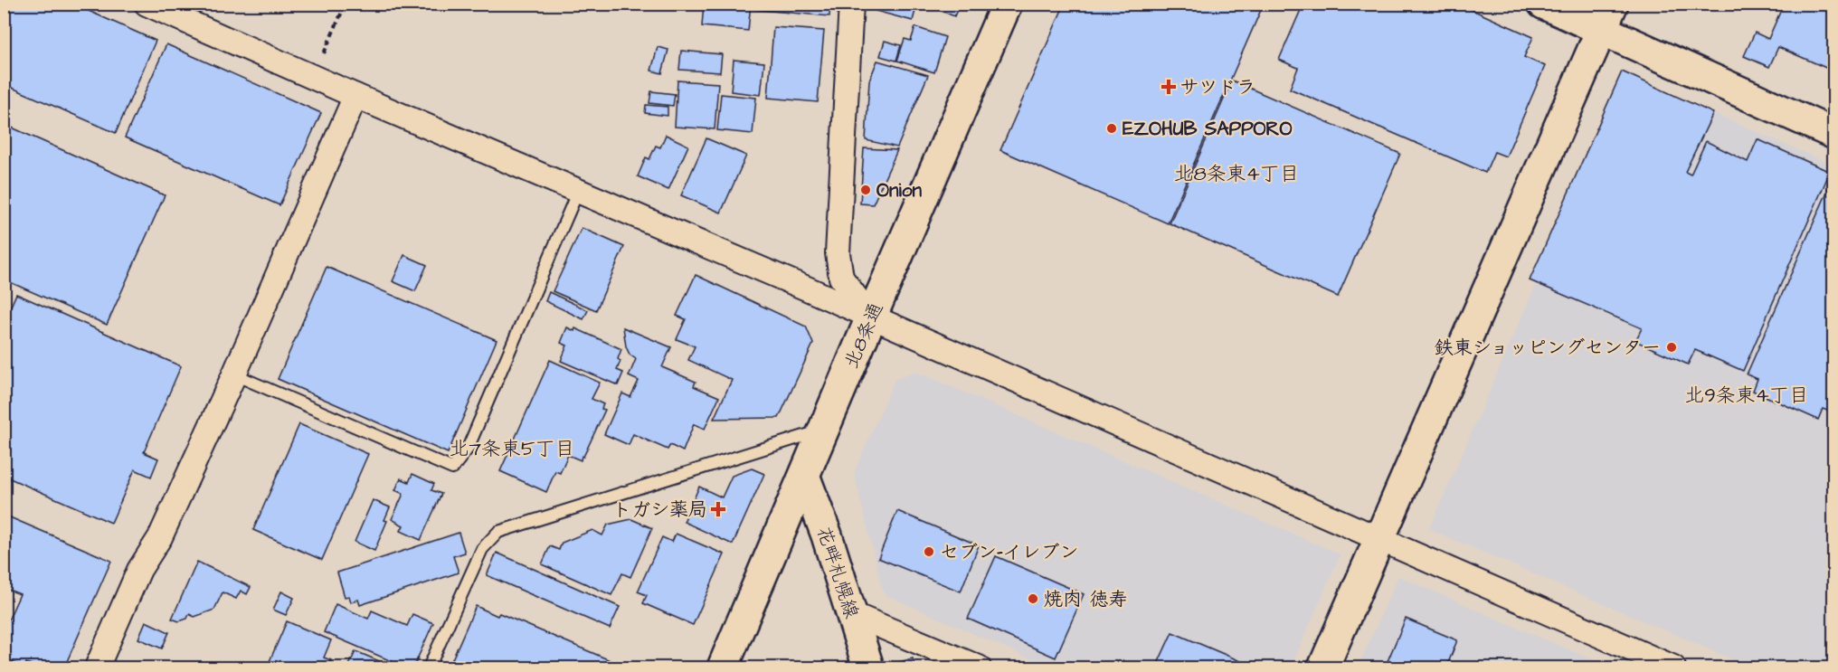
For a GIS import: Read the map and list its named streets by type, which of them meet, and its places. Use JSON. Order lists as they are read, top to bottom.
{
  "streets": {
    "street": ["北8条通", "花畔札幌線"]
  },
  "crossings": [
    ["北8条通", "花畔札幌線"]
  ],
  "districts": ["北8条東4丁目", "北9条東4丁目", "北7条東5丁目"],
  "places": {
    "health": ["サツドラ", "トガシ薬局"],
    "other": [
      "EZOHUB SAPPORO",
      "Onion",
      "鉄東ショッピングセンター",
      "セブン-イレブン",
      "焼肉 徳寿"
    ]
  }
}
